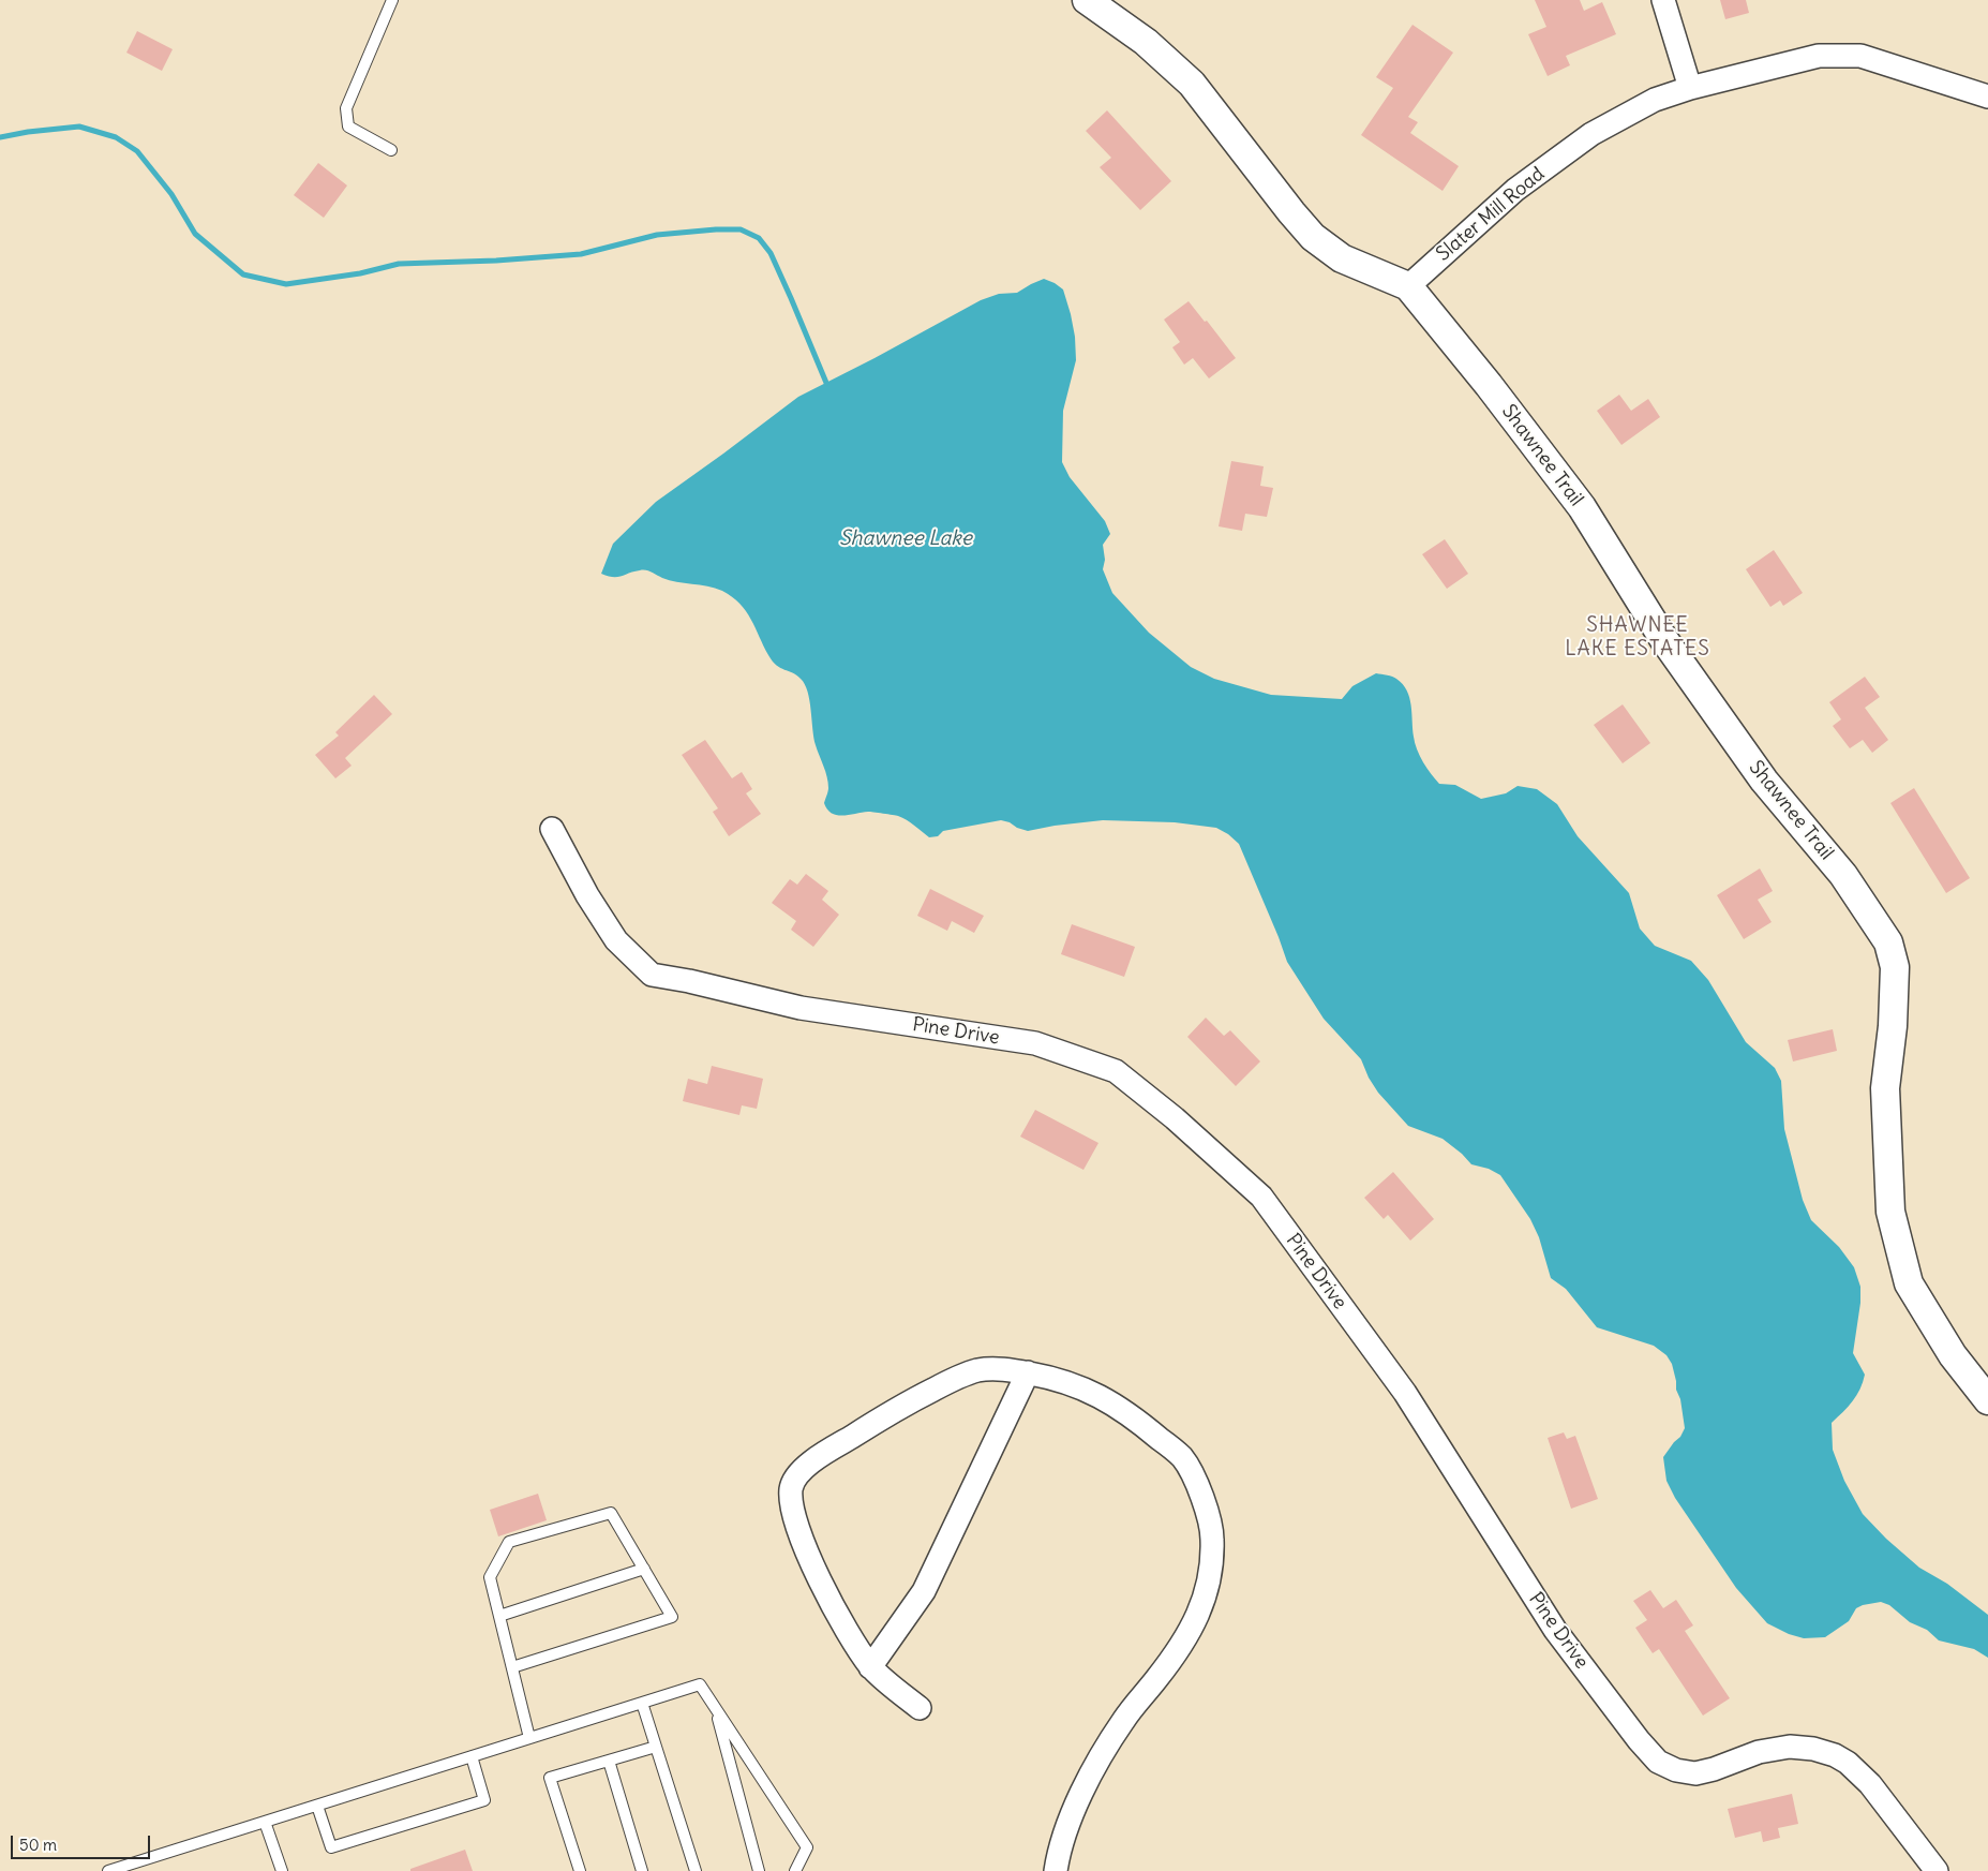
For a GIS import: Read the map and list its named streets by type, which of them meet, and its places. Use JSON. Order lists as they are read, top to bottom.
{
  "streets": {
    "street": ["Slater Mill Road", "Shawnee Trail", "Pine Drive"]
  },
  "crossings": [
    ["Slater Mill Road", "Shawnee Trail"]
  ],
  "districts": ["SHAWNEE LAKE ESTATES"],
  "water": ["Shawnee Lake"],
  "scale_bar": "50 m"
}
